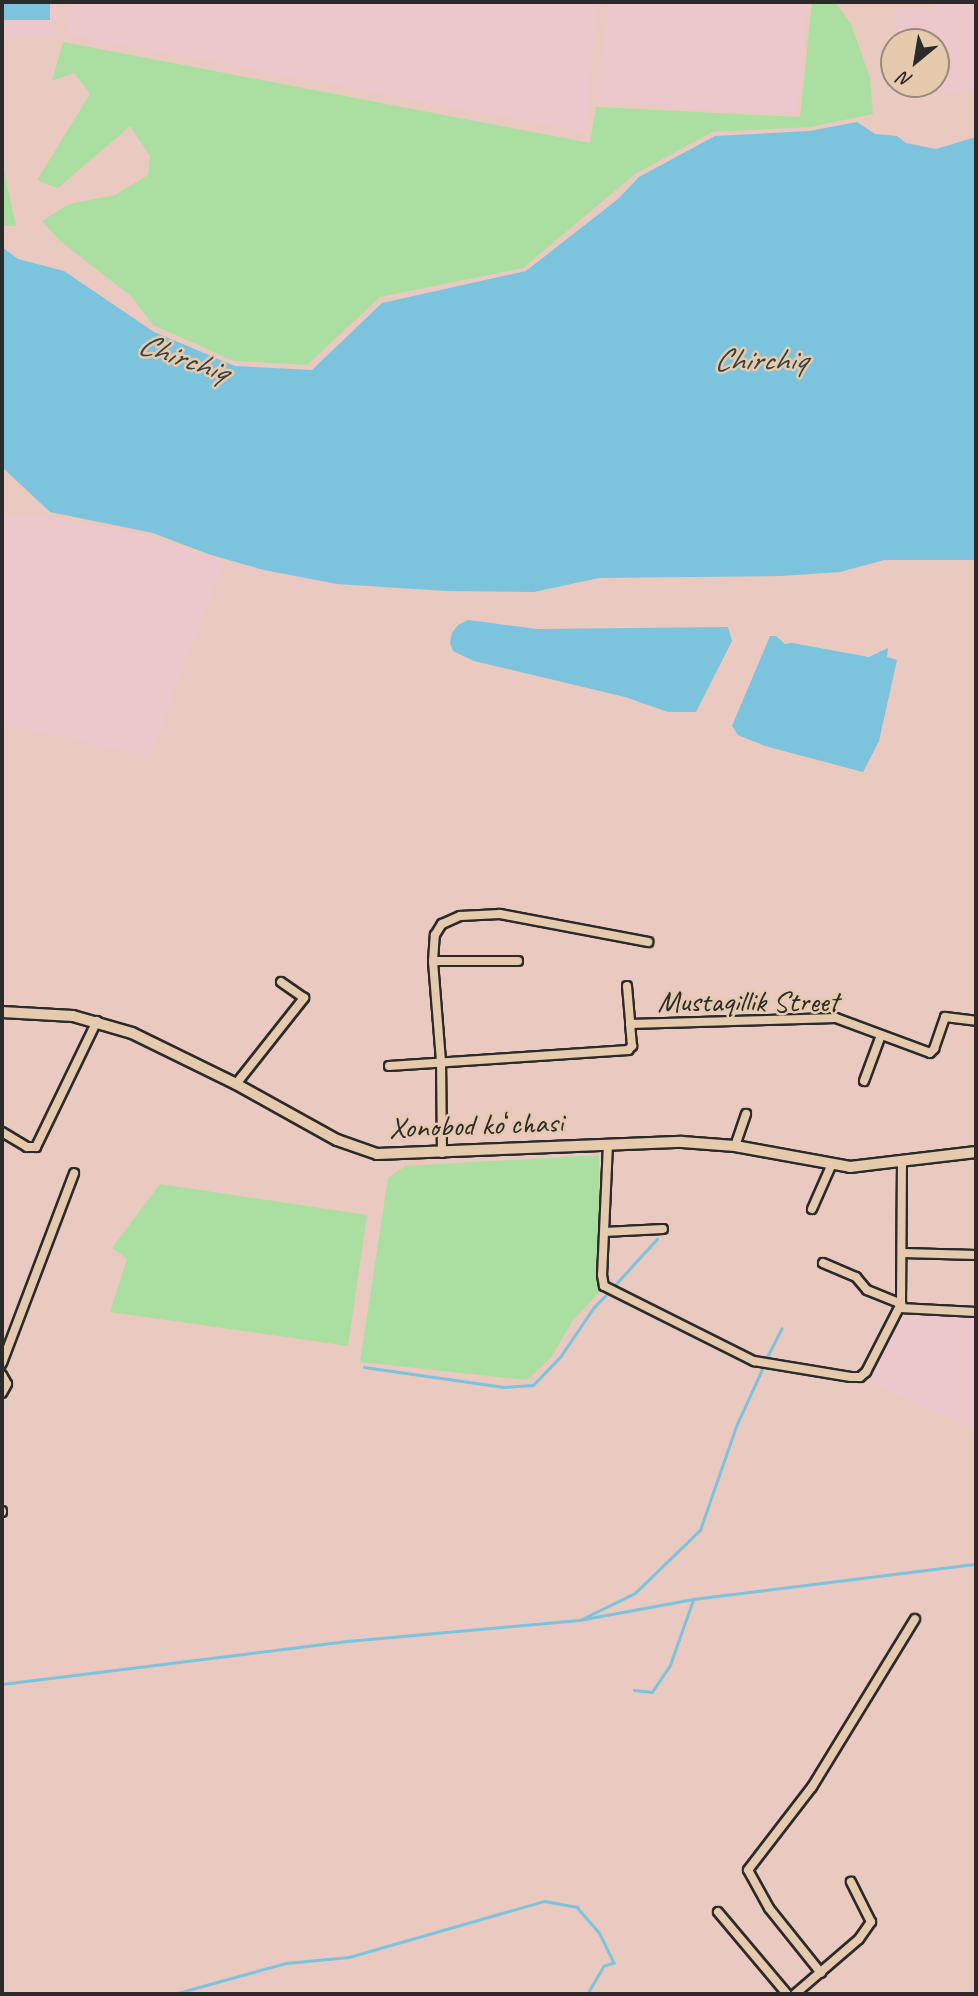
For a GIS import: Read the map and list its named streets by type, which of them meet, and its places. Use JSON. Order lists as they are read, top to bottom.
{
  "streets": {
    "main road": ["Xonobod koʻchasi"],
    "street": ["Mustaqillik Street"]
  },
  "water": ["Chirchiq"],
  "north": "bottom left"
}
